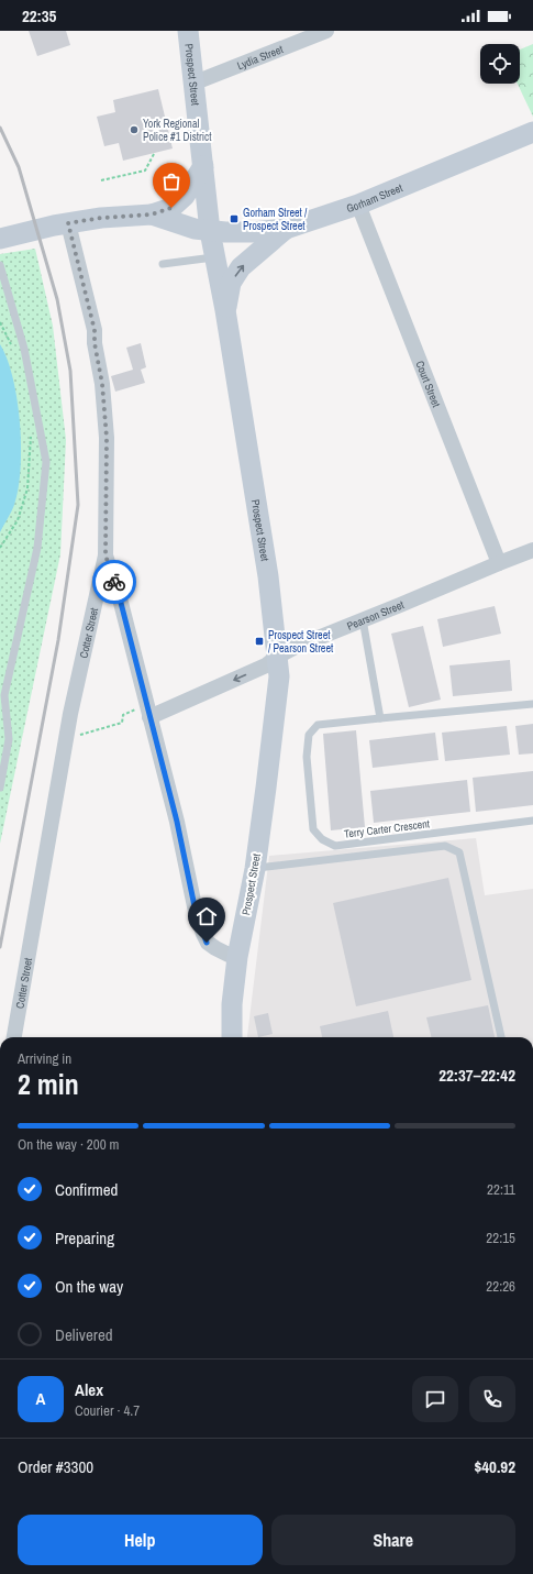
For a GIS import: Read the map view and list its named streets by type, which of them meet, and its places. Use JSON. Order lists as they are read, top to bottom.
{
  "streets": {
    "main road": ["Prospect Street", "Gorham Street"],
    "street": [
      "Lydia Street",
      "Court Street",
      "Pearson Street",
      "Cotter Street"
    ],
    "lane": ["Terry Carter Crescent"]
  },
  "crossings": [
    ["Lydia Street", "Prospect Street"],
    ["Prospect Street", "Gorham Street"],
    ["Prospect Street", "Pearson Street"],
    ["Gorham Street", "Court Street"],
    ["Court Street", "Pearson Street"]
  ],
  "places": {
    "other": ["York Regional Police #1 District"],
    "transit": ["Gorham Street / Prospect Street", "Prospect Street / Pearson Street"]
  },
  "page": {
    "status": "22:35",
    "heading": ["2 min", "Arriving in", "22:37–22:42"],
    "panel": [
      "Alex",
      "Courier · 4.7",
      "Order #3300",
      "$40.92"
    ],
    "bar": "On the way · 200 m",
    "list": [
      ["Confirmed", "22:11"],
      ["Preparing", "22:15"],
      ["On the way", "22:26"],
      "Delivered"
    ],
    "round": "A",
    "buttons": ["Help", "Share"]
  }
}
